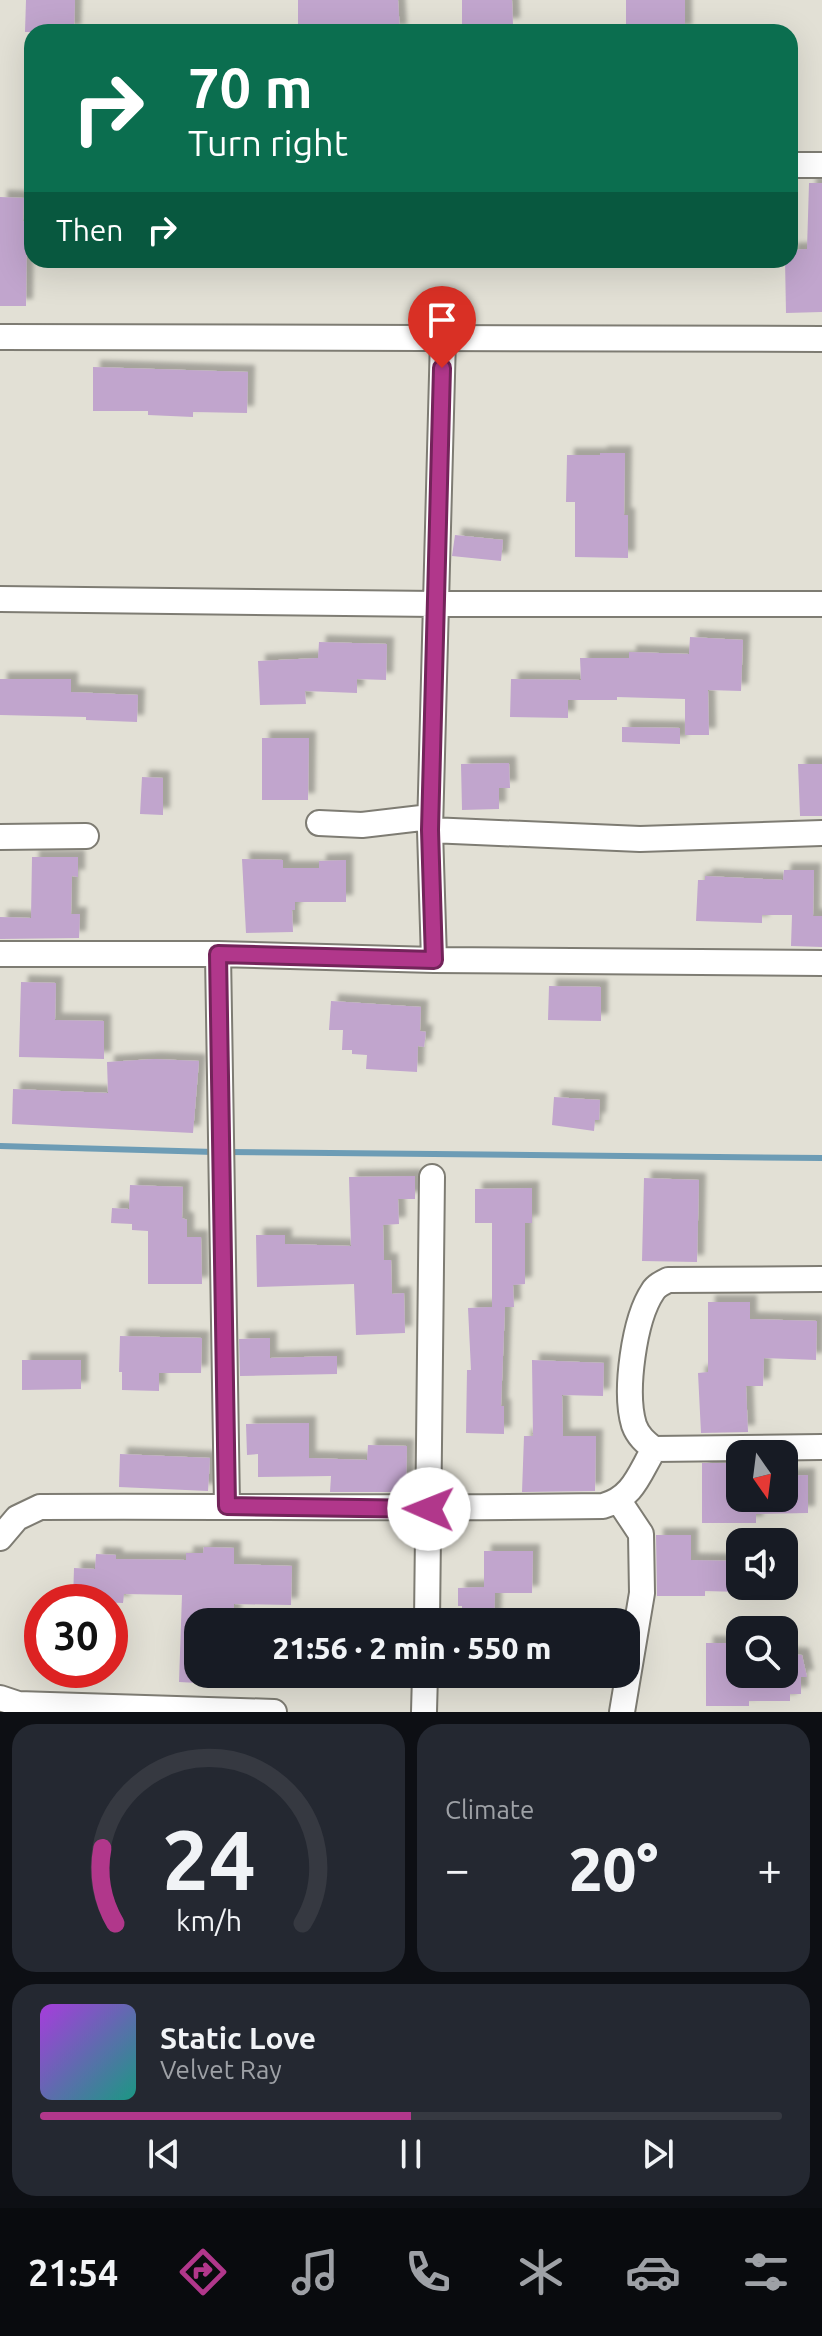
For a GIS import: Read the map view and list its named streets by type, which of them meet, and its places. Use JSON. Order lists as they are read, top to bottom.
{
  "north": "bottom",
  "page": {
    "turn": ["70 m", "Turn right"],
    "then": "Then",
    "limit": "30",
    "trip": "21:56 · 2 min · 550 m",
    "tile": "Climate",
    "heat": ["−", "20°", "+"],
    "song": ["Static Love", "Velvet Ray"],
    "tabs": "21:54",
    "gauge": ["24", "km/h"]
  }
}
